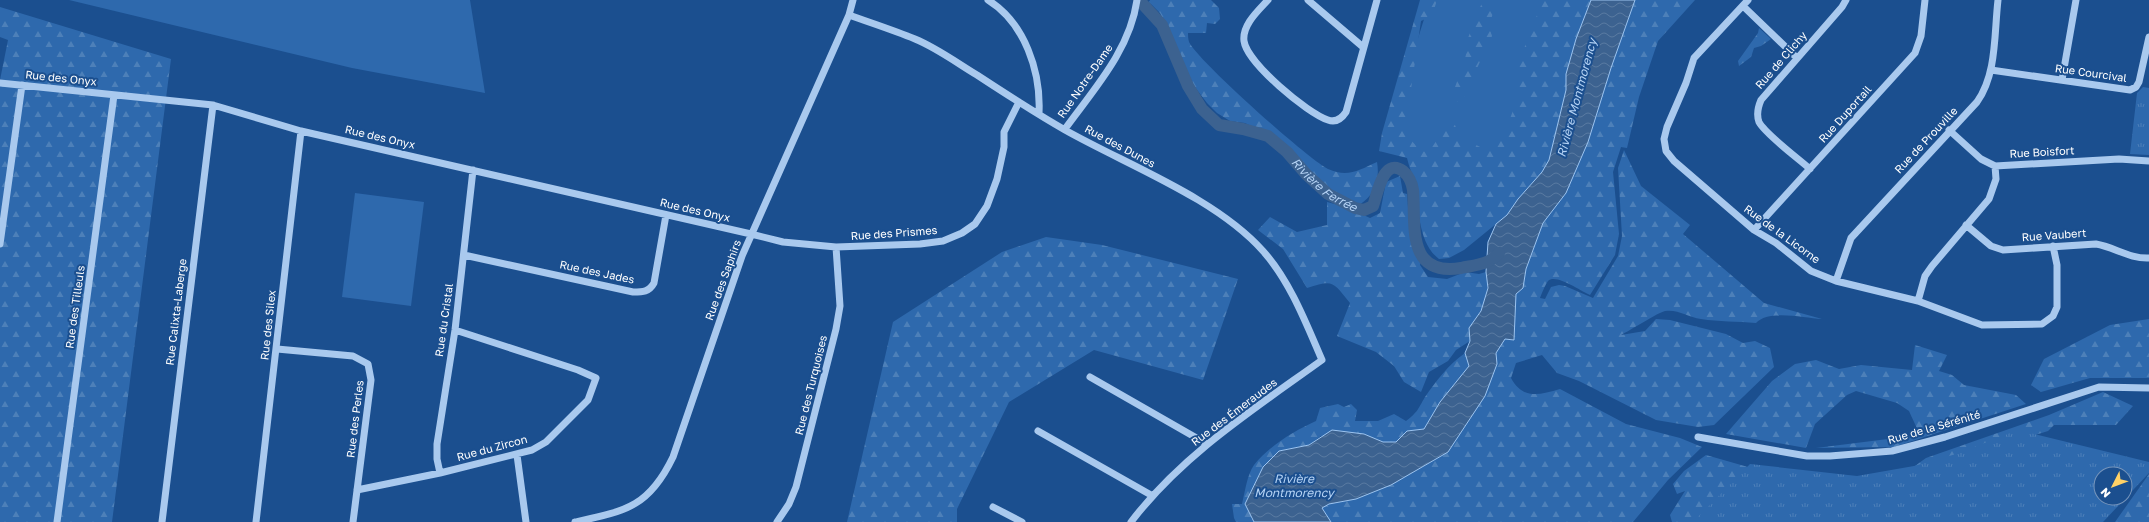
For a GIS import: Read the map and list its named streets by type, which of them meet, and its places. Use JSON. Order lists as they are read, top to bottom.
{
  "streets": {
    "street": [
      "Rue de Clichy",
      "Rue Courcival",
      "Rue des Onyx",
      "Rue Notre-Dame",
      "Rue Duportail",
      "Rue de Prouville",
      "Rue des Dunes",
      "Rue Boisfort",
      "Rue des Prismes",
      "Rue de la Licorne",
      "Rue Vaubert",
      "Rue des Jades",
      "Rue des Saphirs",
      "Rue des Tilleuls",
      "Rue Calixta-Laberge",
      "Rue du Cristal",
      "Rue des Silex",
      "Rue des Turquoises",
      "Rue des Émeraudes",
      "Rue des Perles",
      "Rue de la Sérénité",
      "Rue du Zircon"
    ]
  },
  "crossings": [
    ["Rue de Clichy", "Rue Duportail"],
    ["Rue Courcival", "Rue de Prouville"],
    ["Rue des Onyx", "Rue des Prismes"],
    ["Rue des Onyx", "Rue des Jades"],
    ["Rue des Onyx", "Rue des Saphirs"],
    ["Rue des Onyx", "Rue des Tilleuls"],
    ["Rue des Onyx", "Rue Calixta-Laberge"],
    ["Rue des Onyx", "Rue du Cristal"],
    ["Rue des Onyx", "Rue des Silex"],
    ["Rue Notre-Dame", "Rue des Dunes"],
    ["Rue Duportail", "Rue de la Licorne"],
    ["Rue de Prouville", "Rue Boisfort"],
    ["Rue de Prouville", "Rue de la Licorne"],
    ["Rue des Dunes", "Rue des Prismes"],
    ["Rue des Dunes", "Rue des Saphirs"],
    ["Rue des Dunes", "Rue des Émeraudes"],
    ["Rue des Prismes", "Rue des Saphirs"],
    ["Rue des Prismes", "Rue des Turquoises"],
    ["Rue de la Licorne", "Rue Vaubert"],
    ["Rue des Jades", "Rue du Cristal"],
    ["Rue du Cristal", "Rue du Zircon"],
    ["Rue des Silex", "Rue des Perles"],
    ["Rue des Perles", "Rue du Zircon"]
  ],
  "water": ["Rivière Montmorency", "Rivière Ferrée"],
  "north": "bottom left"
}
